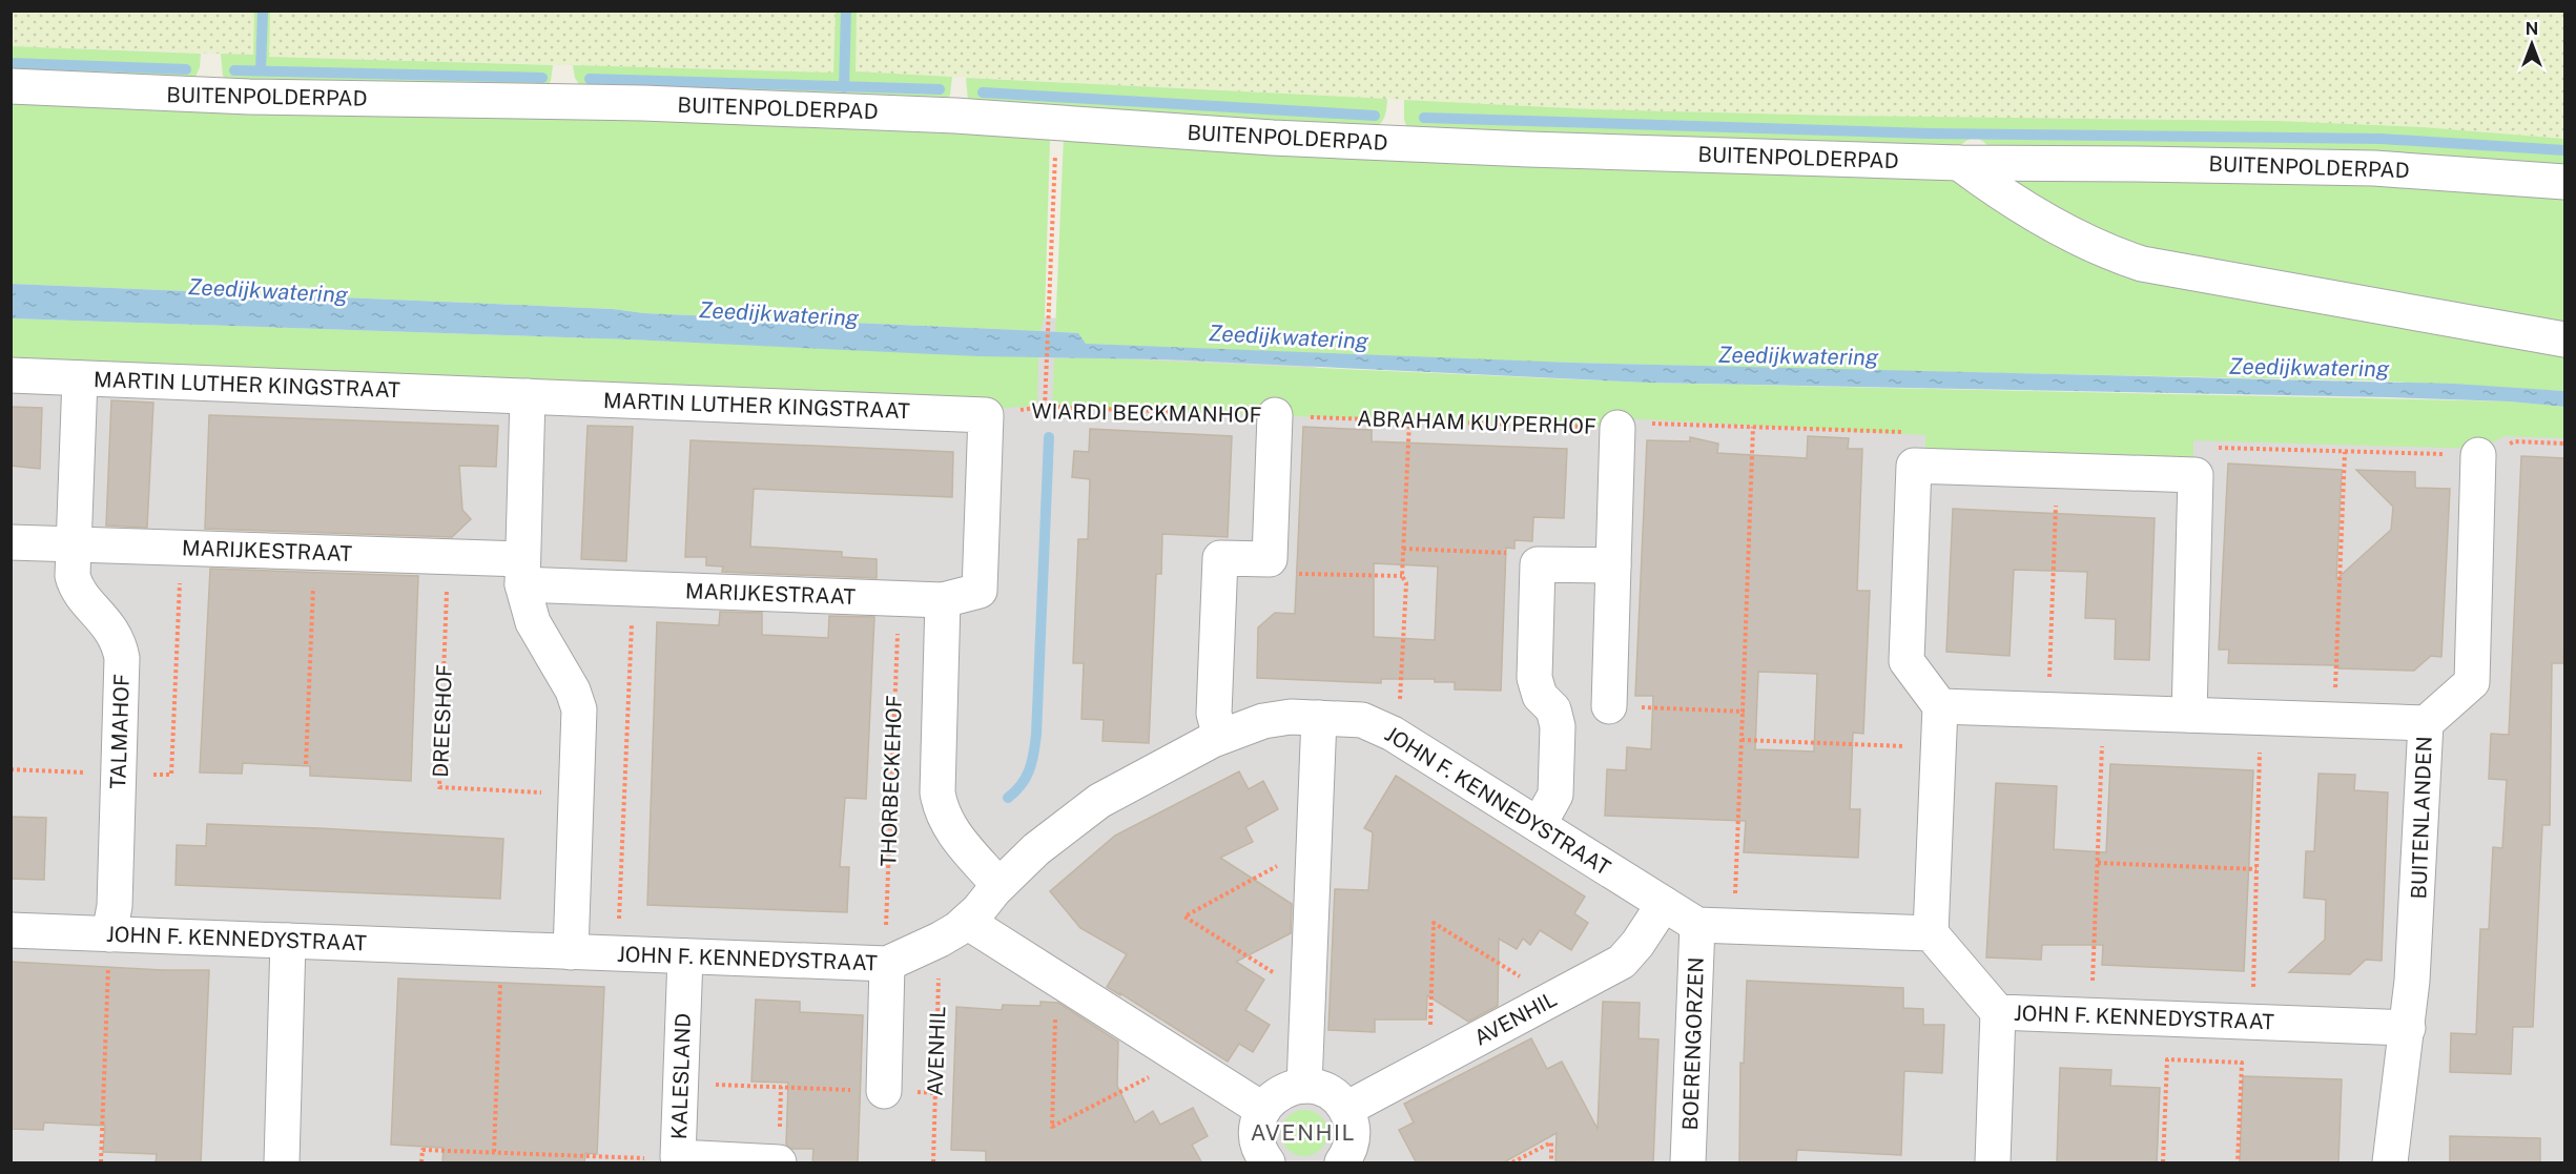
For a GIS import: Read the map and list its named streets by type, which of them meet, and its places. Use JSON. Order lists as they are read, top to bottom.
{
  "streets": {
    "street": [
      "BUITENPOLDERPAD",
      "MARTIN LUTHER KINGSTRAAT",
      "WIARDI BECKMANHOF",
      "ABRAHAM KUYPERHOF",
      "MARIJKESTRAAT",
      "TALMAHOF",
      "JOHN F. KENNEDYSTRAAT",
      "BUITENLANDEN",
      "AVENHIL",
      "BOERENGORZEN",
      "KALESLAND"
    ],
    "path": ["DREESHOF", "THORBECKEHOF"]
  },
  "crossings": [
    ["MARTIN LUTHER KINGSTRAAT", "WIARDI BECKMANHOF"],
    ["MARTIN LUTHER KINGSTRAAT", "MARIJKESTRAAT"],
    ["MARTIN LUTHER KINGSTRAAT", "TALMAHOF"],
    ["WIARDI BECKMANHOF", "ABRAHAM KUYPERHOF"],
    ["WIARDI BECKMANHOF", "MARIJKESTRAAT"],
    ["MARIJKESTRAAT", "DREESHOF"],
    ["MARIJKESTRAAT", "TALMAHOF"],
    ["MARIJKESTRAAT", "THORBECKEHOF"],
    ["TALMAHOF", "JOHN F. KENNEDYSTRAAT"],
    ["THORBECKEHOF", "JOHN F. KENNEDYSTRAAT"],
    ["JOHN F. KENNEDYSTRAAT", "BUITENLANDEN"],
    ["JOHN F. KENNEDYSTRAAT", "AVENHIL"],
    ["JOHN F. KENNEDYSTRAAT", "BOERENGORZEN"],
    ["JOHN F. KENNEDYSTRAAT", "KALESLAND"]
  ],
  "districts": ["AVENHIL"],
  "water": ["Zeedijkwatering"],
  "north": "top"
}
